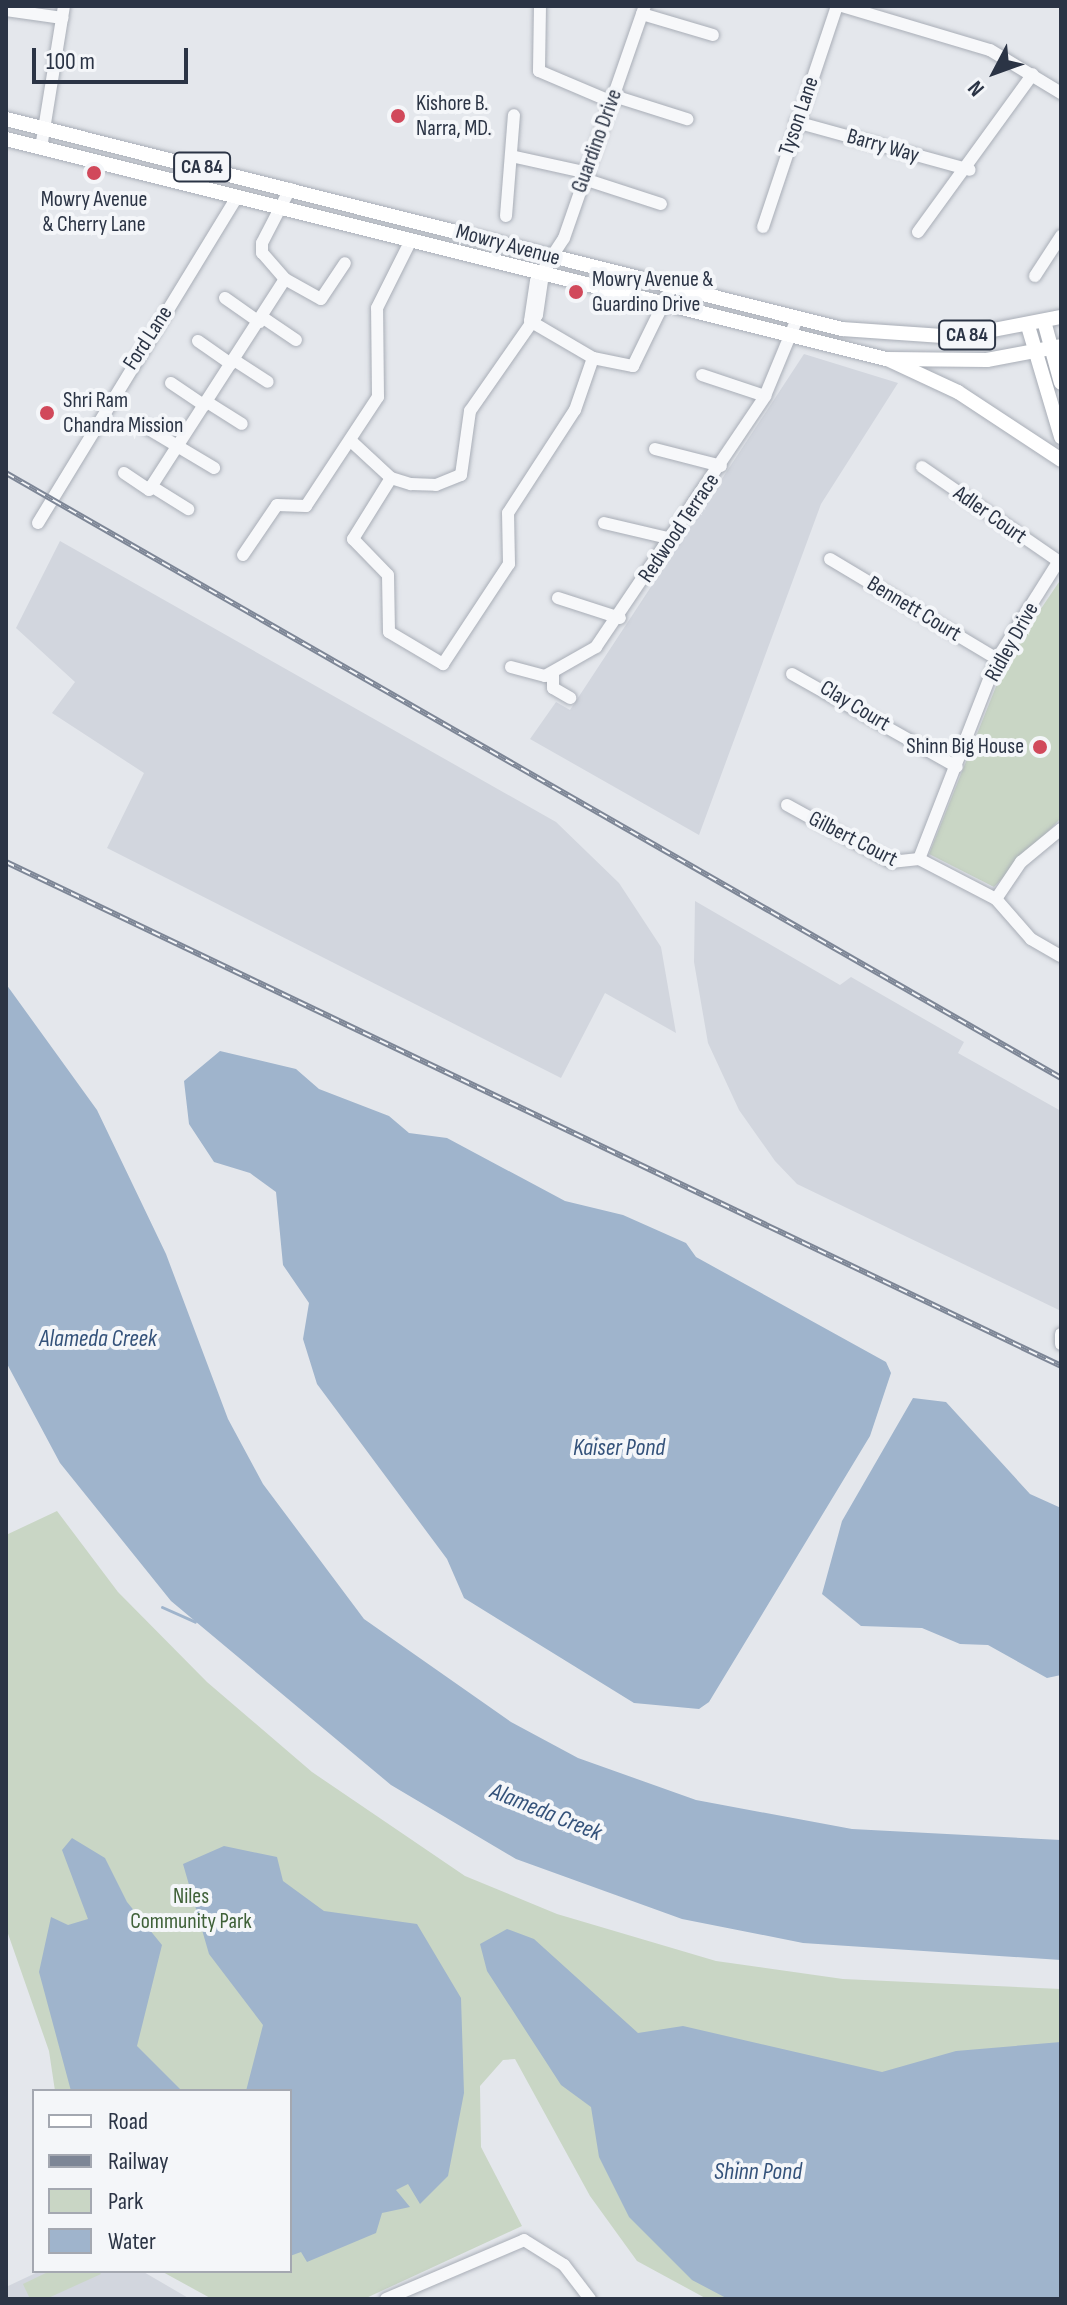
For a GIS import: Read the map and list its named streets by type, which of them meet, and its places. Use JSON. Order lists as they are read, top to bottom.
{
  "streets": {
    "main road": ["CA 84", "Mowry Avenue"],
    "street": [
      "Tyson Lane",
      "Guardino Drive",
      "Barry Way",
      "Ford Lane",
      "Adler Court",
      "Redwood Terrace",
      "Bennett Court",
      "Ridley Drive",
      "Clay Court",
      "Gilbert Court"
    ]
  },
  "crossings": [
    ["Tyson Lane", "Barry Way"],
    ["Guardino Drive", "Mowry Avenue"],
    ["Mowry Avenue", "Ford Lane"],
    ["Mowry Avenue", "Redwood Terrace"],
    ["Adler Court", "Ridley Drive"],
    ["Bennett Court", "Ridley Drive"],
    ["Ridley Drive", "Clay Court"],
    ["Ridley Drive", "Gilbert Court"]
  ],
  "water": ["Alameda Creek", "Kaiser Pond", "Shinn Pond"],
  "parks": ["Niles Community Park"],
  "places": [
    "Kishore B. Narra, MD.",
    "Mowry Avenue & Cherry Lane",
    "Mowry Avenue & Guardino Drive",
    "Shri Ram Chandra Mission",
    "Shinn Big House"
  ],
  "legend": [
    "Road",
    "Railway",
    "Park",
    "Water"
  ],
  "scale_bar": "100 m",
  "north": "bottom left"
}
